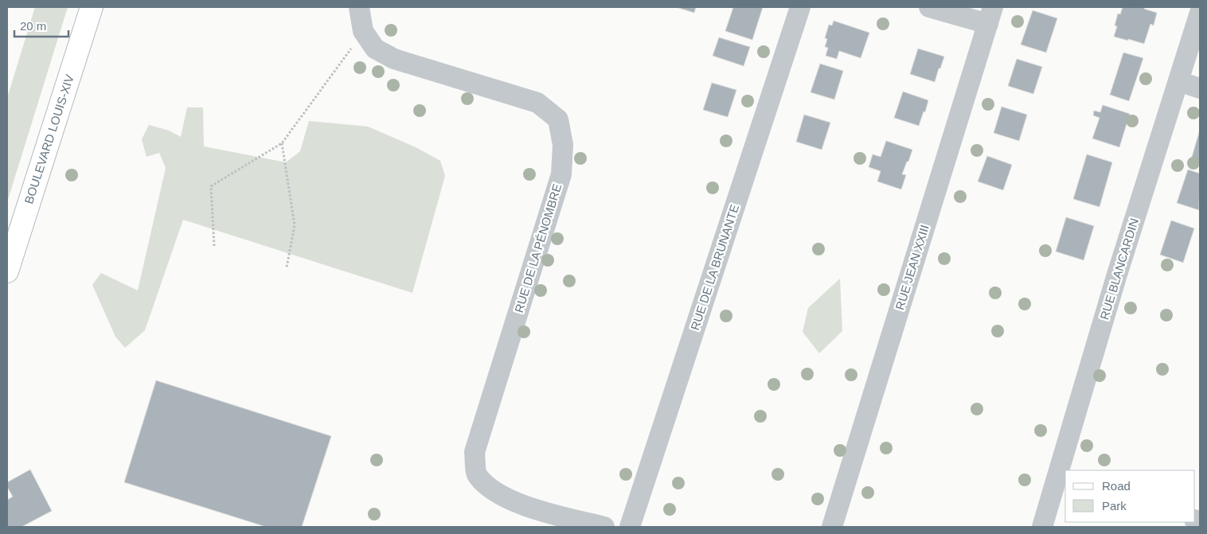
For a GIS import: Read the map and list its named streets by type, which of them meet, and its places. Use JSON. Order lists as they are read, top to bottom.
{
  "streets": {
    "main road": ["BOULEVARD LOUIS-XIV"],
    "street": [
      "RUE DE LA PÉNOMBRE",
      "RUE DE LA BRUNANTE",
      "RUE JEAN XXIII",
      "RUE BLANCARDIN"
    ]
  },
  "legend": ["Road", "Park"],
  "scale_bar": "20 m"
}
